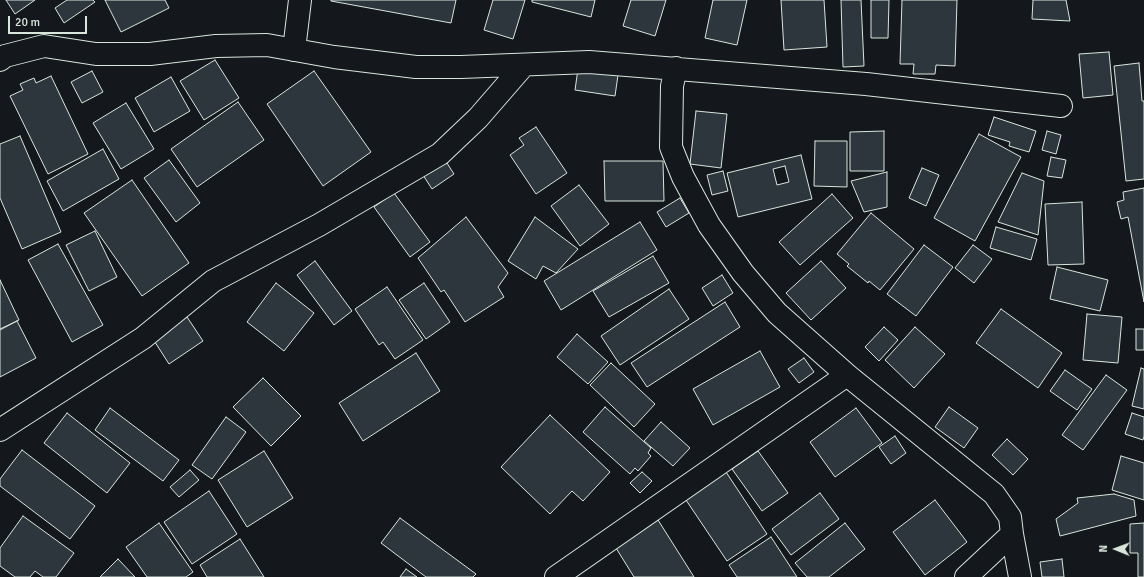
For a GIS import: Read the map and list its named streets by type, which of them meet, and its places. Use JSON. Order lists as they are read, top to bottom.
{
  "scale_bar": "20 m",
  "north": "left"
}
